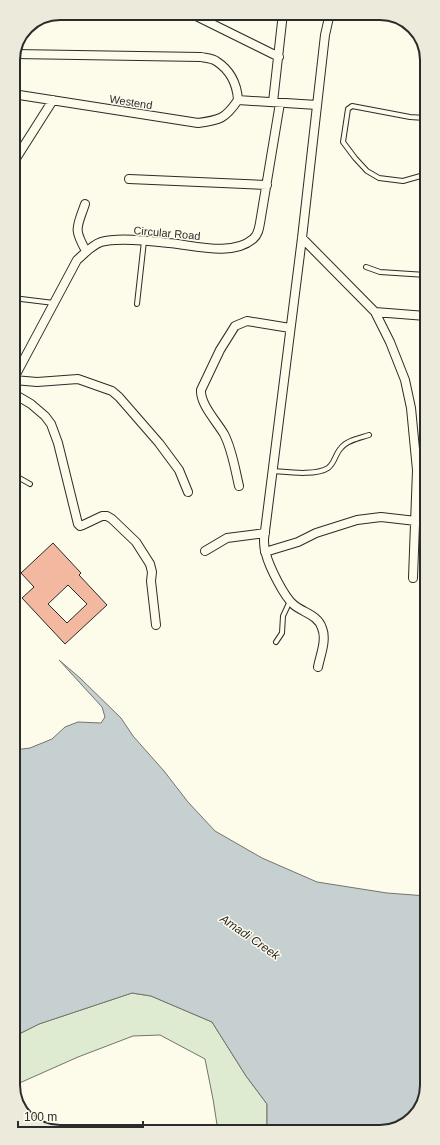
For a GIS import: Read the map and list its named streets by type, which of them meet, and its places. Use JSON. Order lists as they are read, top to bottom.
{
  "streets": {
    "street": ["Westend", "Circular Road"]
  },
  "water": ["Amadi Creek"],
  "scale_bar": "100 m"
}
